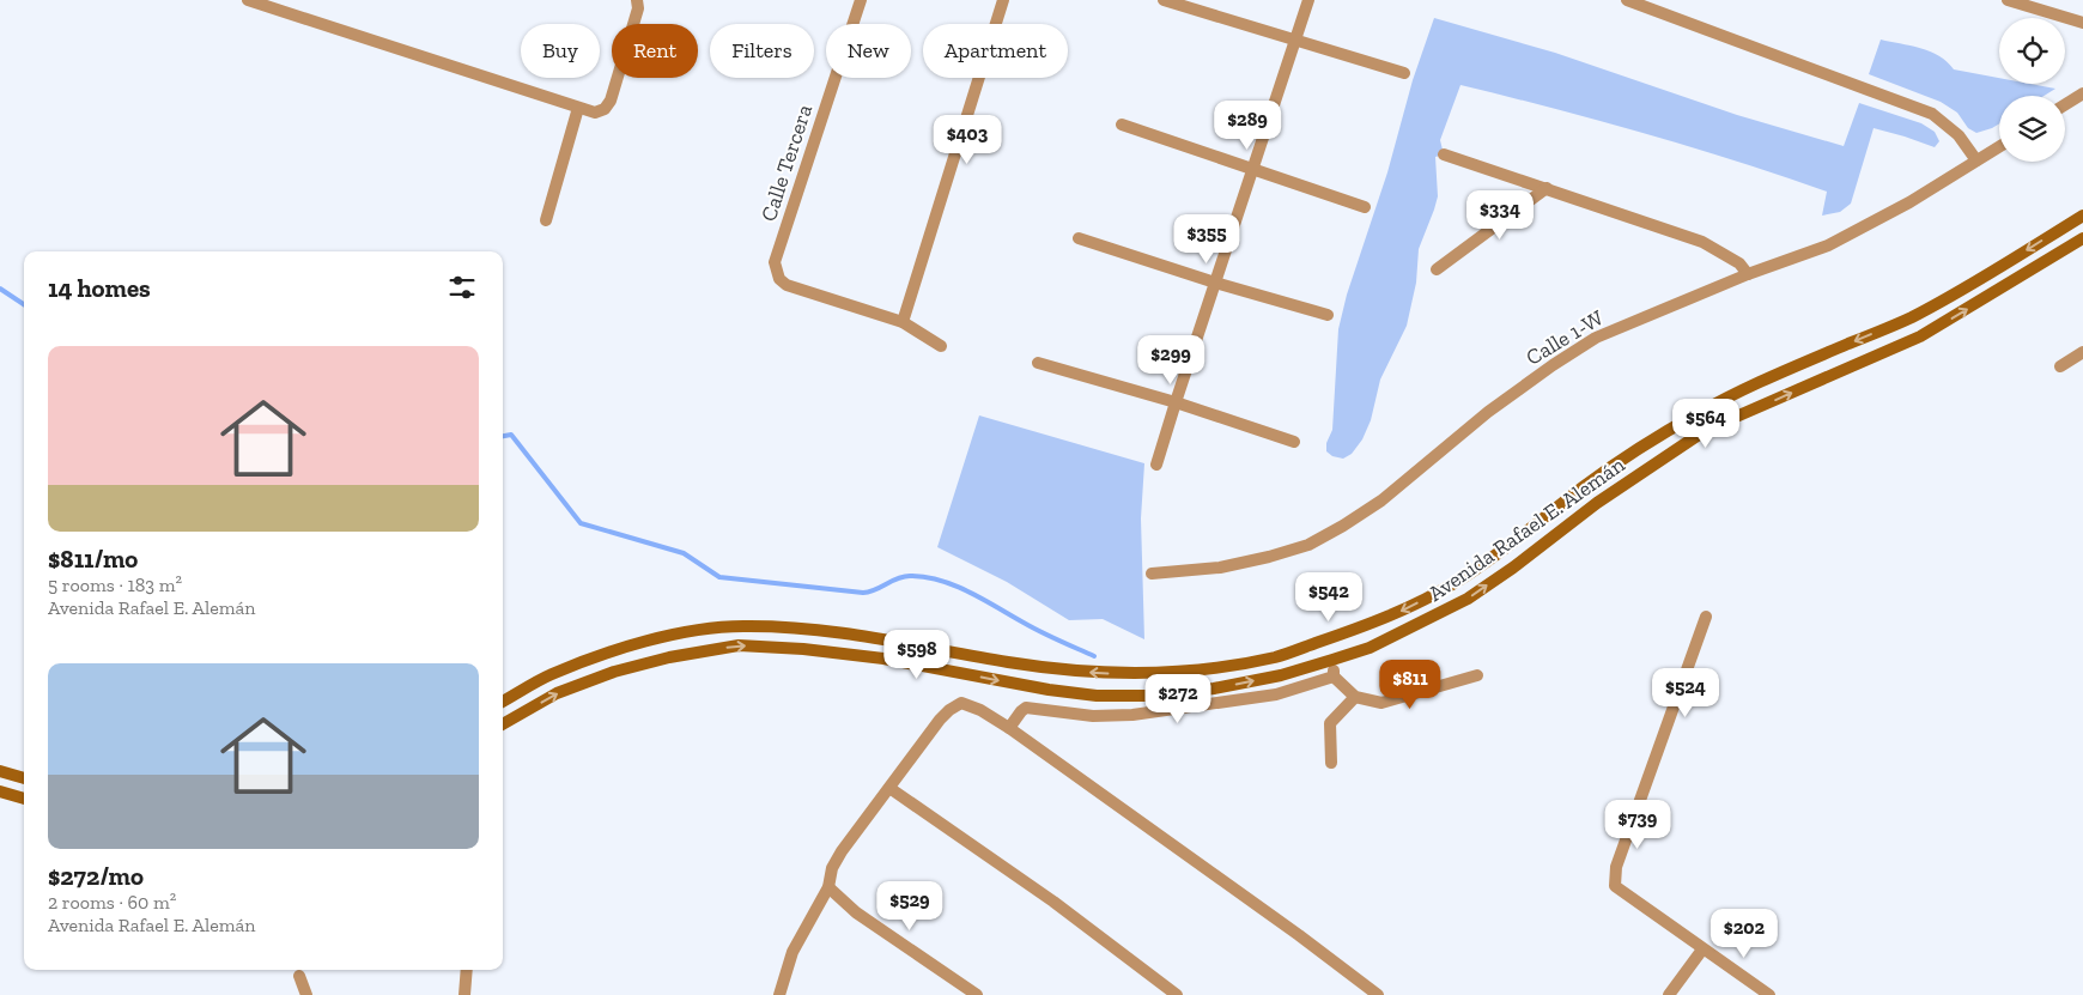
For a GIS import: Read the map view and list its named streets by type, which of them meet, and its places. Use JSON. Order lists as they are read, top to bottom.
{
  "streets": {
    "main road": ["Avenida Rafael E. Alemán"],
    "street": ["Calle Tercera", "Calle 1-W"]
  },
  "page": {
    "chip": [
      "Buy",
      "Rent",
      "Filters",
      "New",
      "Apartment"
    ],
    "price": [
      "$289",
      "$403",
      "$334",
      "$355",
      "$299",
      "$564",
      "$542",
      "$598",
      "$811",
      "$524",
      "$272",
      "$739",
      "$529",
      "$202"
    ],
    "heading": "14 homes",
    "list": [
      {
        "name": "$811/mo",
        "note": "5 rooms · 183 m² · Avenida Rafael E. Alemán"
      },
      {
        "name": "$272/mo",
        "note": "2 rooms · 60 m² · Avenida Rafael E. Alemán"
      }
    ]
  }
}
